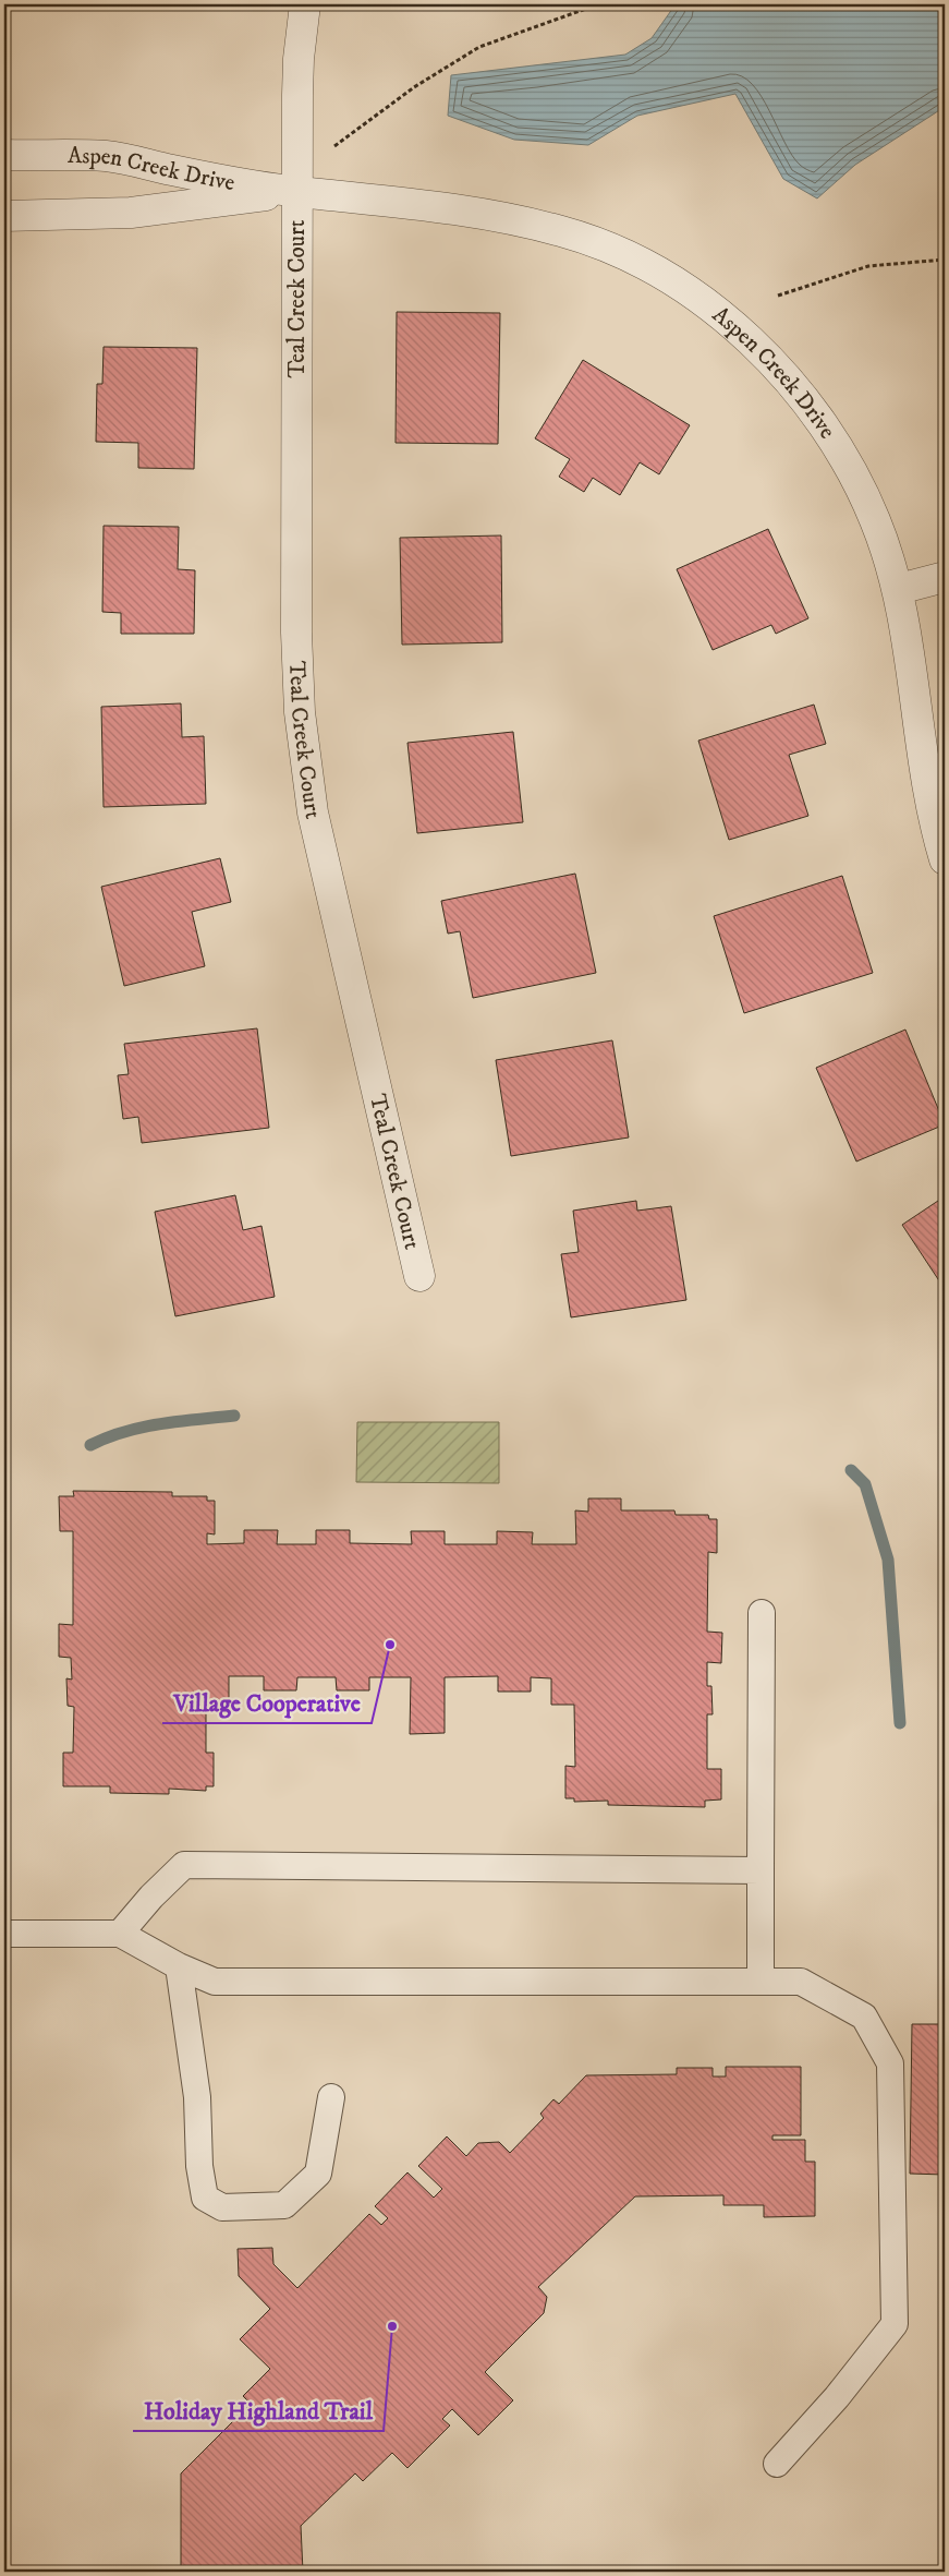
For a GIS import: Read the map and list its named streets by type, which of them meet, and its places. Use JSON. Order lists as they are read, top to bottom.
{
  "streets": {
    "street": ["Aspen Creek Drive", "Teal Creek Court"]
  },
  "crossings": [
    ["Aspen Creek Drive", "Teal Creek Court"]
  ],
  "places": ["Village Cooperative", "Holiday Highland Trail"]
}
